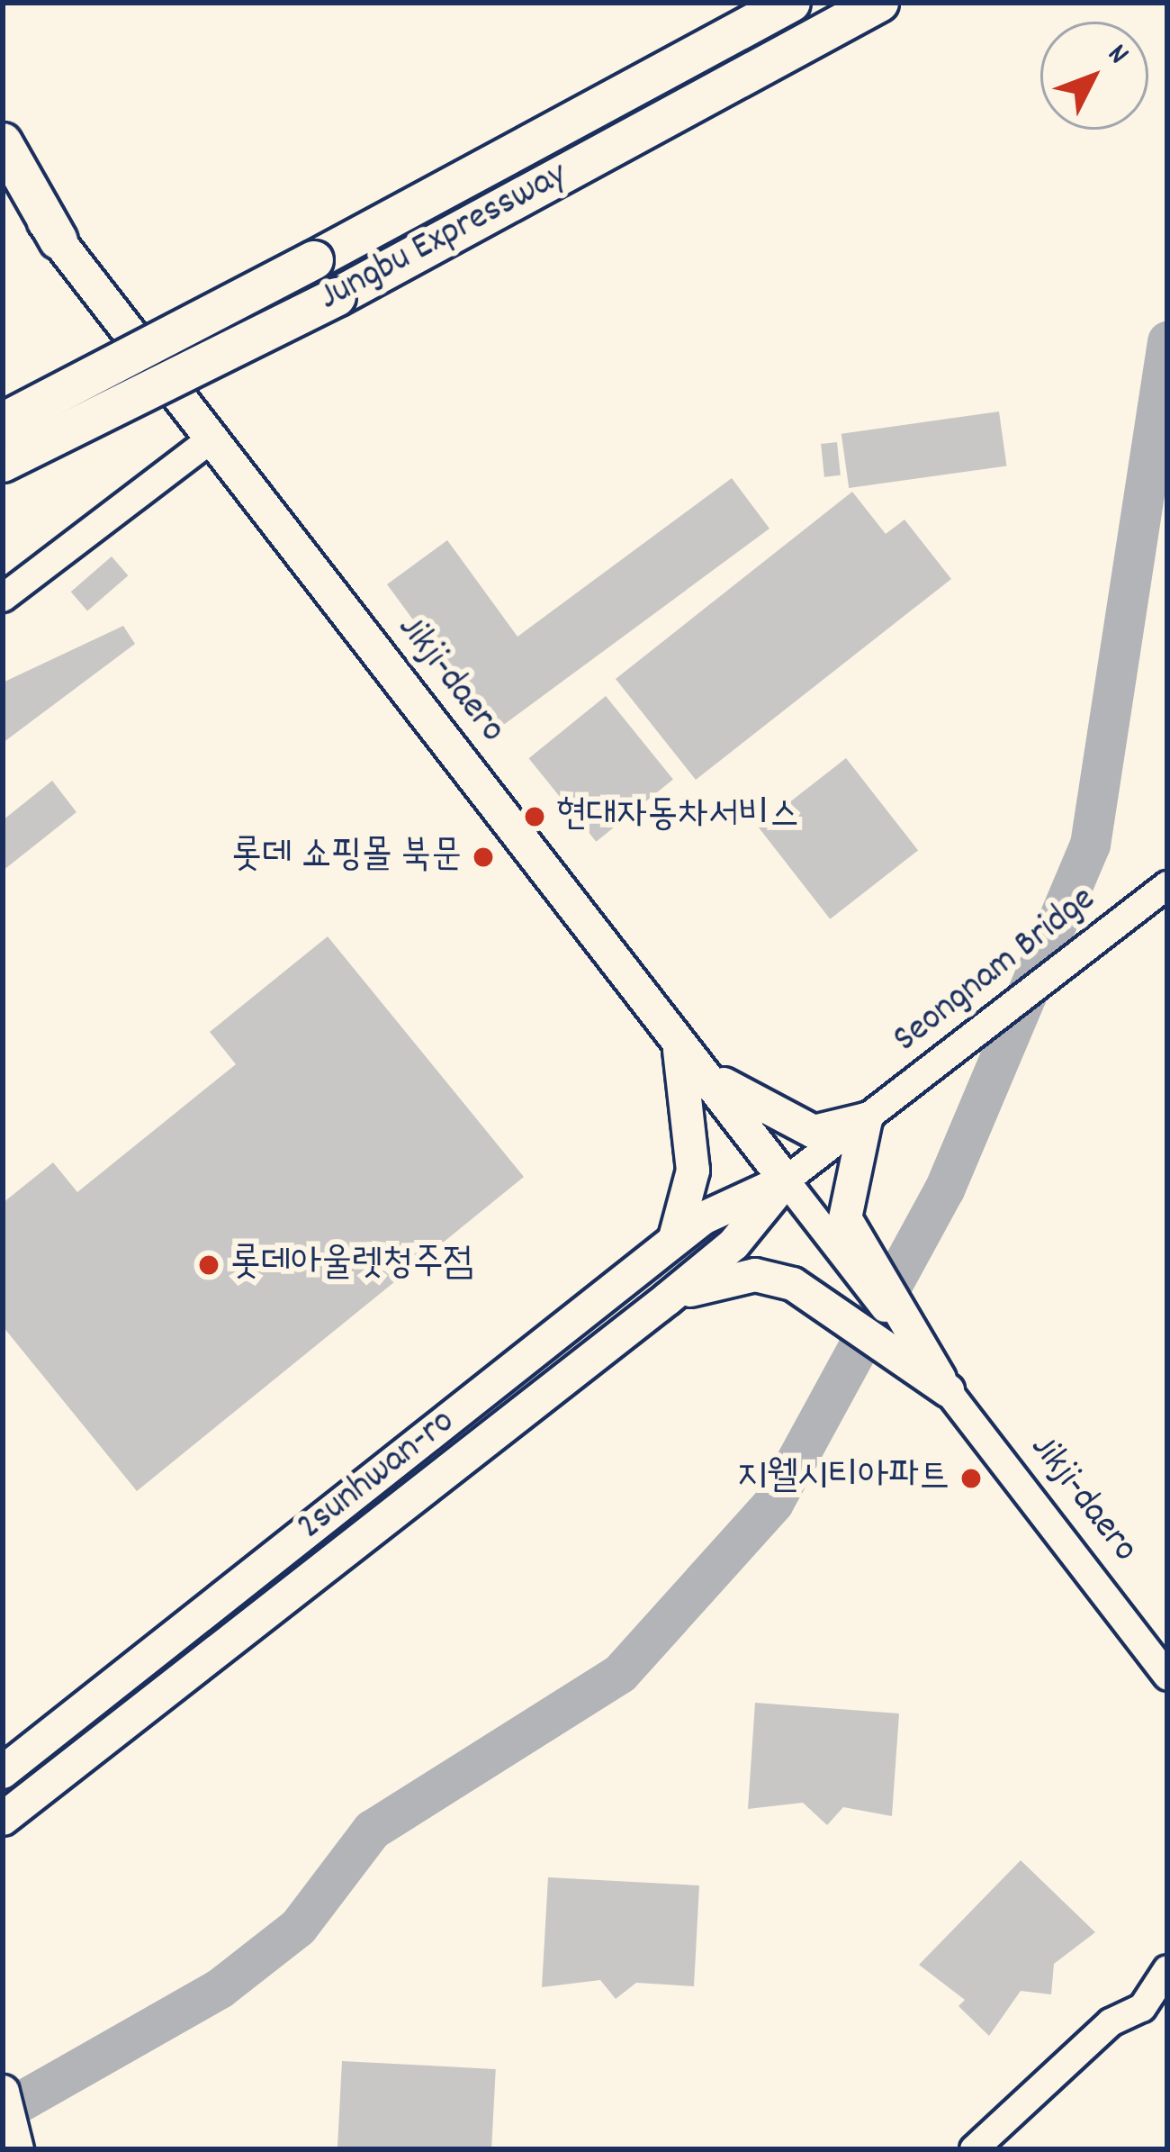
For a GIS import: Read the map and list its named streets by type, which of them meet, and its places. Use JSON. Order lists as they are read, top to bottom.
{
  "streets": {
    "highway": ["Jungbu Expressway"],
    "main road": ["Jikji-daero", "2sunhwan-ro"],
    "street": ["Seongnam Bridge"]
  },
  "crossings": [
    ["Jikji-daero", "2sunhwan-ro"],
    ["Seongnam Bridge", "2sunhwan-ro"]
  ],
  "places": [
    "현대자동차서비스",
    "롯데 쇼핑몰 북문",
    "롯데아울렛청주점",
    "지웰시티아파트"
  ],
  "north": "top right"
}
